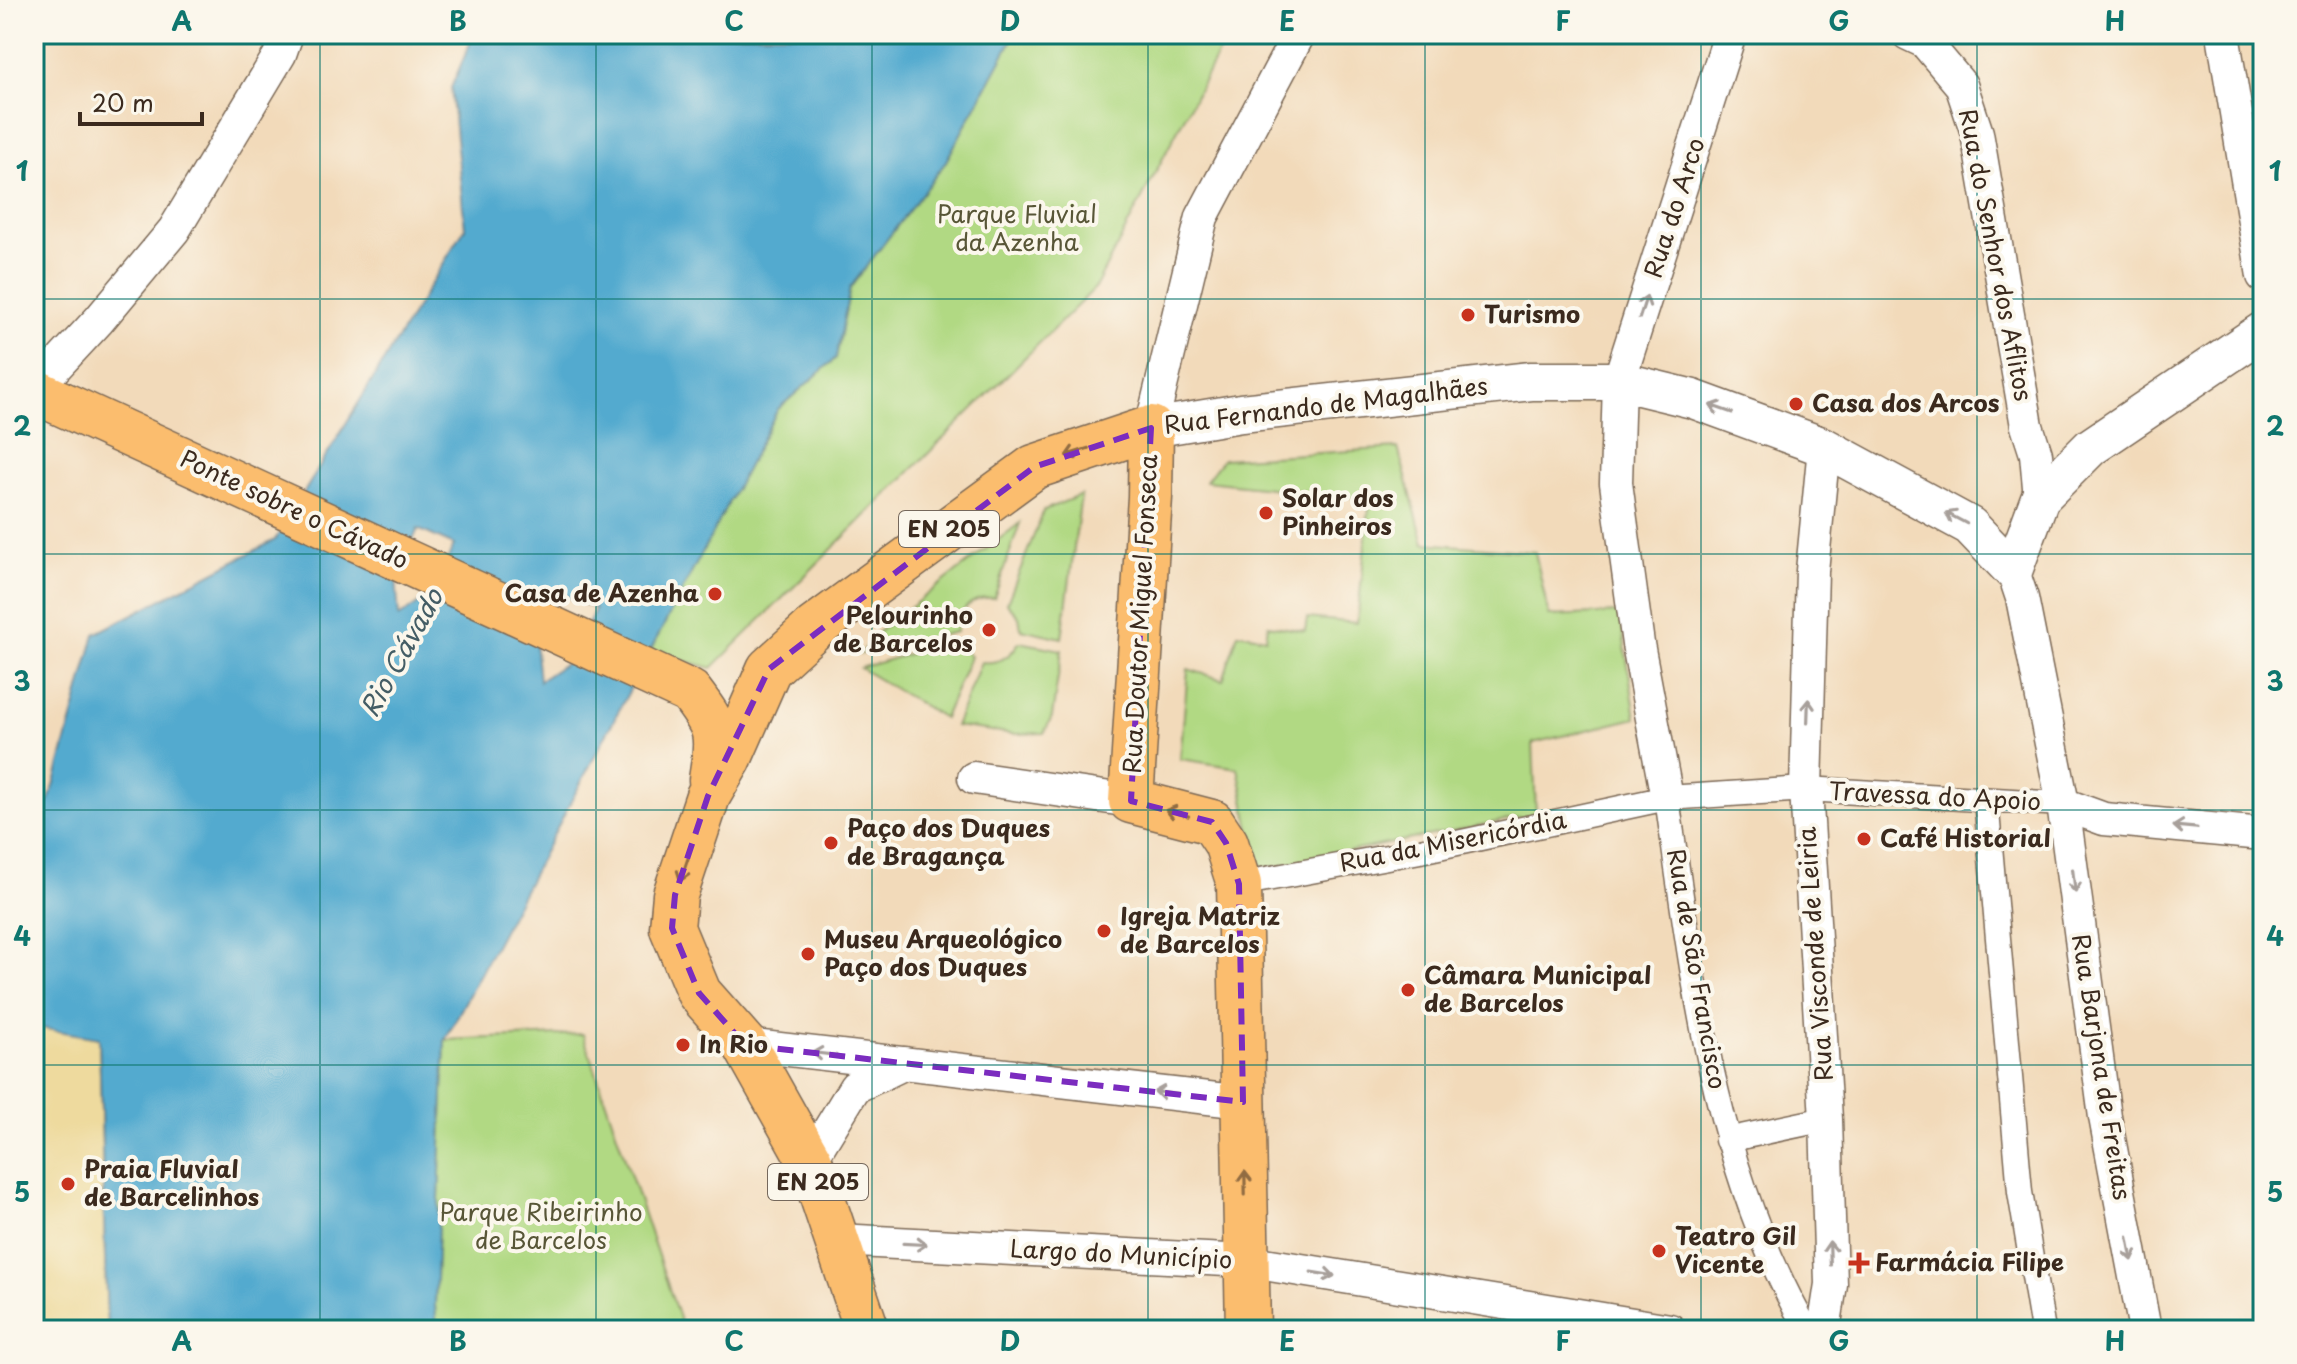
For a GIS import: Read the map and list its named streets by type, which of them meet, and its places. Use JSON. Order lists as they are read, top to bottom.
{
  "streets": {
    "main road": [
      "Rua Fernando de Magalhães",
      "Ponte sobre o Cávado",
      "EN 205",
      "Rua Doutor Miguel Fonseca",
      "Largo do Município"
    ],
    "street": [
      "Rua do Arco",
      "Rua do Senhor dos Aflitos",
      "Travessa do Apoio",
      "Rua da Misericórdia",
      "Rua Visconde de Leiria",
      "Rua de São Francisco",
      "Rua Barjona de Freitas"
    ]
  },
  "crossings": [
    ["Rua do Arco", "Rua Fernando de Magalhães"],
    ["Rua do Arco", "Travessa do Apoio"],
    ["Rua do Arco", "Rua da Misericórdia"],
    ["Rua do Arco", "Rua de São Francisco"],
    ["Rua Fernando de Magalhães", "EN 205"],
    ["Rua Fernando de Magalhães", "Rua Doutor Miguel Fonseca"],
    ["Rua Fernando de Magalhães", "Rua Visconde de Leiria"],
    ["Rua Fernando de Magalhães", "Rua Barjona de Freitas"],
    ["Rua Fernando de Magalhães", "Largo do Município"],
    ["Ponte sobre o Cávado", "EN 205"],
    ["Rua Doutor Miguel Fonseca", "Largo do Município"],
    ["Travessa do Apoio", "Rua da Misericórdia"],
    ["Travessa do Apoio", "Rua Visconde de Leiria"],
    ["Travessa do Apoio", "Rua de São Francisco"],
    ["Travessa do Apoio", "Rua Barjona de Freitas"],
    ["Rua da Misericórdia", "Rua de São Francisco"],
    ["Rua da Misericórdia", "Largo do Município"]
  ],
  "one_way": ["Rua do Arco"],
  "water": ["Rio Cávado"],
  "parks": ["Parque Fluvial da Azenha", "Parque Ribeirinho de Barcelos"],
  "places": {
    "other": [
      "Turismo",
      "Casa dos Arcos",
      "Solar dos Pinheiros",
      "Casa de Azenha",
      "Pelourinho de Barcelos",
      "Café Historial",
      "Paço dos Duques de Bragança",
      "Igreja Matriz de Barcelos",
      "Museu Arqueológico Paço dos Duques",
      "Câmara Municipal de Barcelos",
      "In Rio",
      "Praia Fluvial de Barcelinhos",
      "Teatro Gil Vicente"
    ],
    "health": ["Farmácia Filipe"]
  },
  "scale_bar": "20 m",
  "grid": {
    "columns": [
      "A",
      "B",
      "C",
      "D",
      "E",
      "F",
      "G",
      "H"
    ],
    "rows": [
      "1",
      "2",
      "3",
      "4",
      "5"
    ]
  }
}
